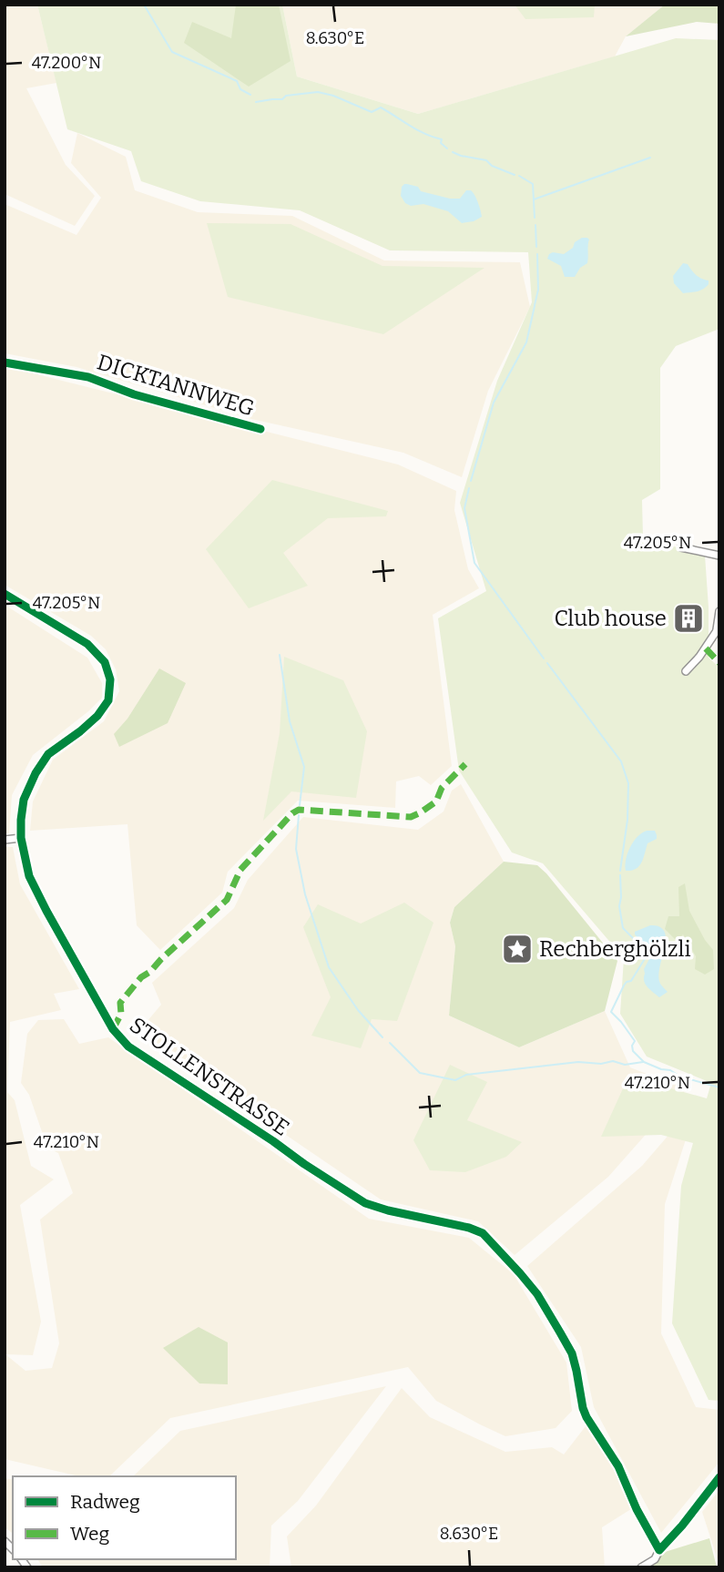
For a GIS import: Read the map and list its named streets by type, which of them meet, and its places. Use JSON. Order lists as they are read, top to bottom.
{
  "streets": {
    "street": ["DICKTANNWEG", "STOLLENSTRASSE"]
  },
  "places": {
    "building": ["Club house"],
    "place": ["Rechberghölzli"]
  },
  "legend": ["Radweg", "Weg"],
  "coordinates": [
    "8.630°E",
    "47.200°N",
    "47.205°N",
    "47.210°N"
  ]
}
